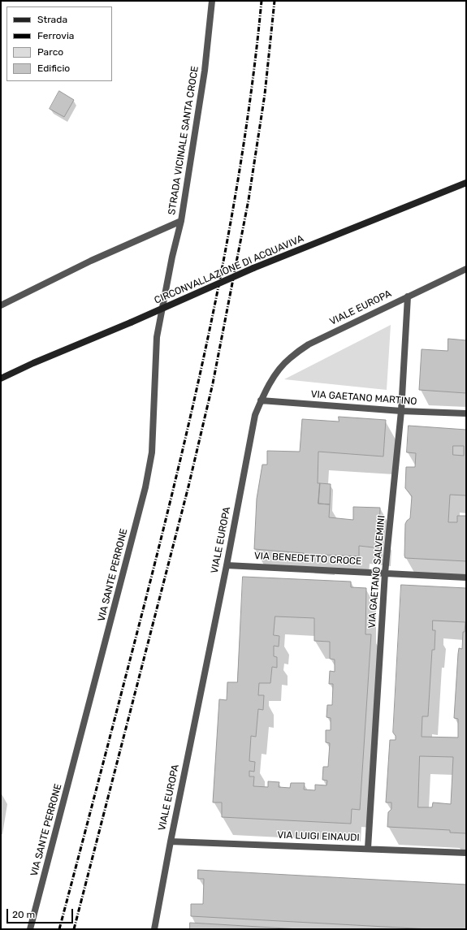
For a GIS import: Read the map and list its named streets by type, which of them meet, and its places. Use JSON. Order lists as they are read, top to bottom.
{
  "streets": {
    "main road": ["CIRCONVALLAZIONE DI ACQUAVIVA"],
    "street": [
      "STRADA VICINALE SANTA CROCE",
      "VIALE EUROPA",
      "VIA GAETANO MARTINO",
      "VIA BENEDETTO CROCE",
      "VIA GAETANO SALVEMINI",
      "VIA SANTE PERRONE",
      "VIA LUIGI EINAUDI"
    ]
  },
  "crossings": [
    ["STRADA VICINALE SANTA CROCE", "VIA SANTE PERRONE"],
    ["VIALE EUROPA", "VIA GAETANO MARTINO"],
    ["VIALE EUROPA", "VIA BENEDETTO CROCE"],
    ["VIALE EUROPA", "VIA GAETANO SALVEMINI"],
    ["VIALE EUROPA", "VIA LUIGI EINAUDI"],
    ["VIA GAETANO MARTINO", "VIA GAETANO SALVEMINI"],
    ["VIA BENEDETTO CROCE", "VIA GAETANO SALVEMINI"],
    ["VIA GAETANO SALVEMINI", "VIA LUIGI EINAUDI"]
  ],
  "legend": [
    "Strada",
    "Ferrovia",
    "Parco",
    "Edificio"
  ],
  "scale_bar": "20 m"
}
